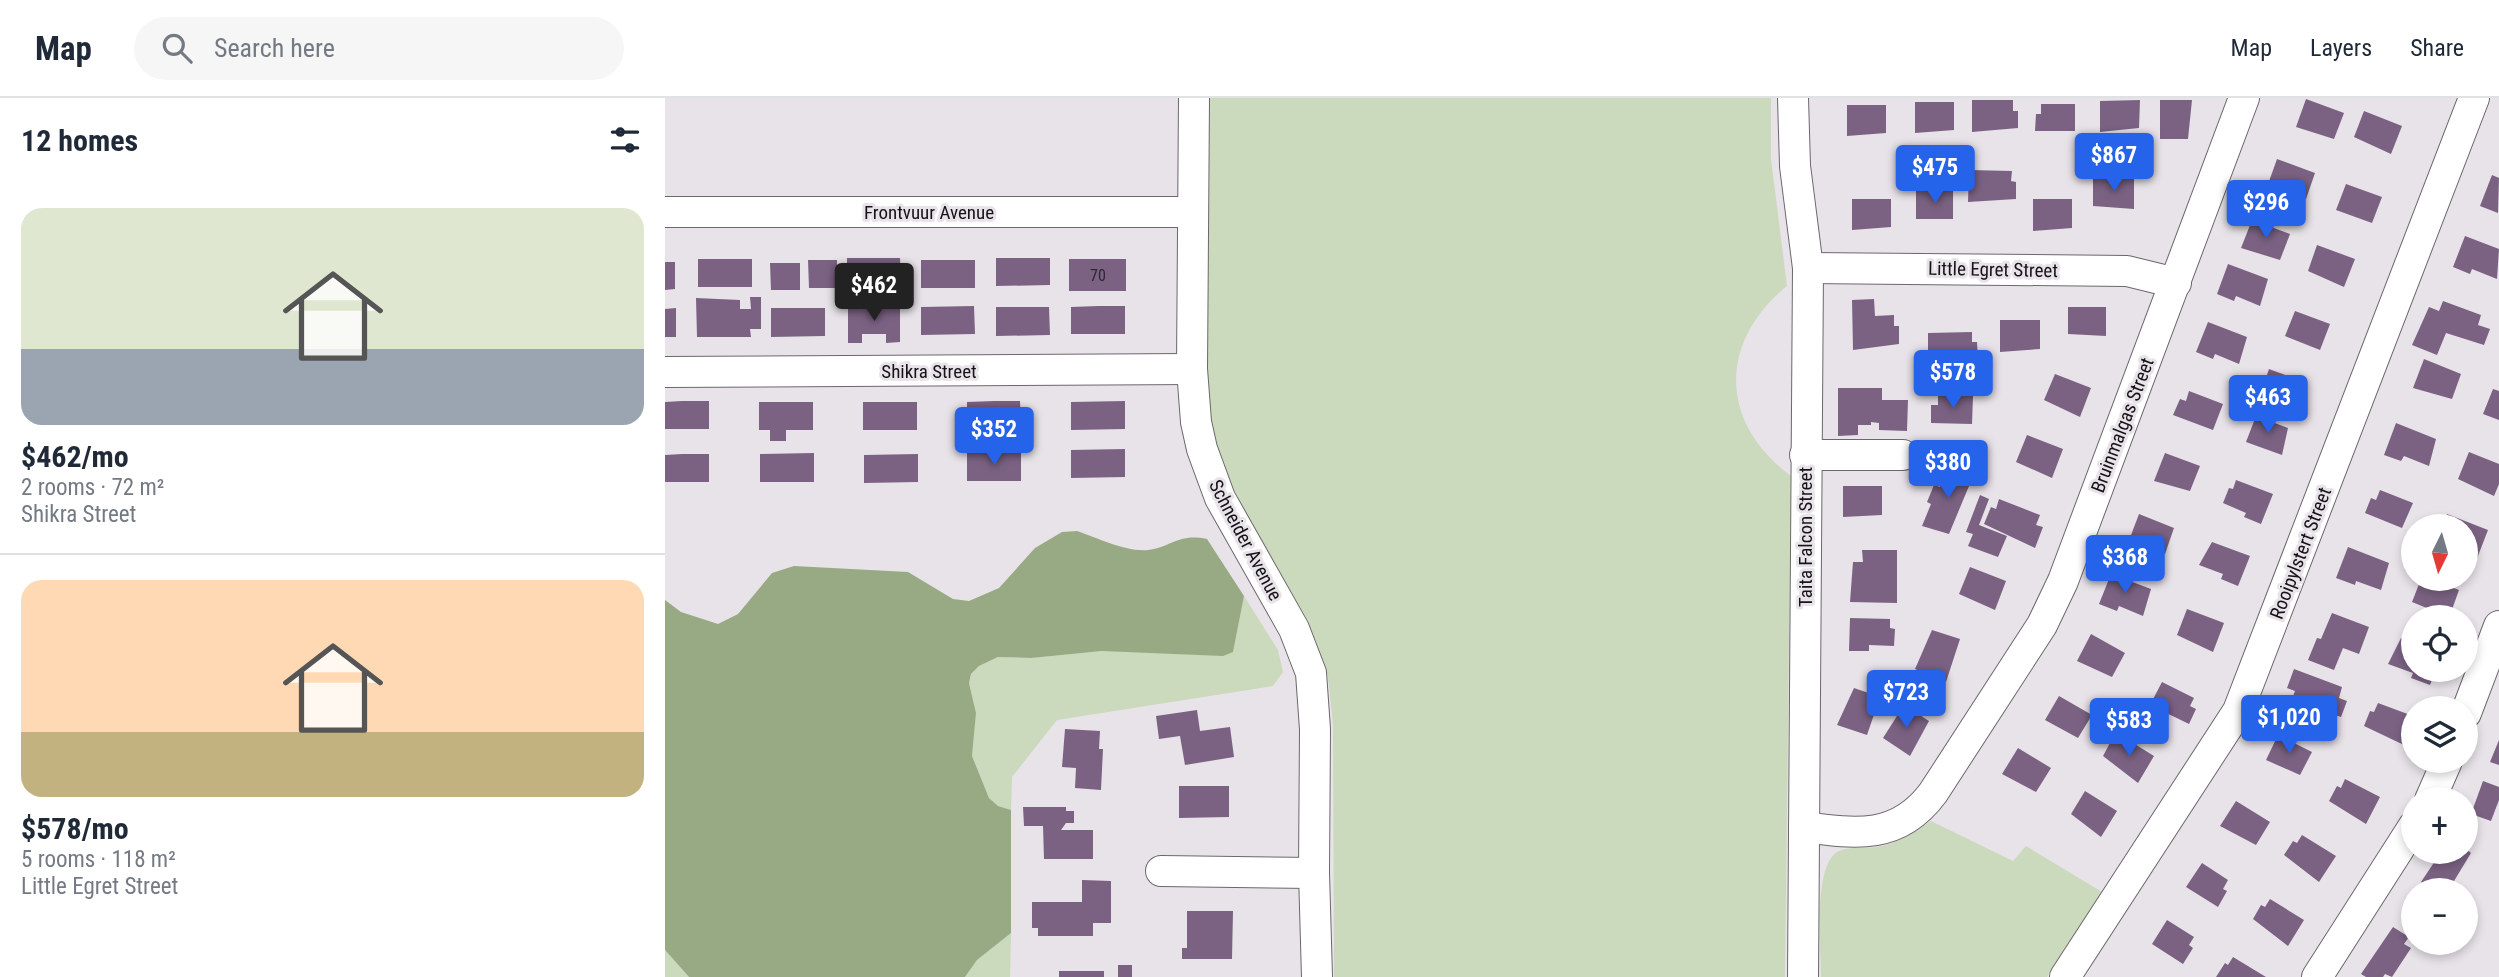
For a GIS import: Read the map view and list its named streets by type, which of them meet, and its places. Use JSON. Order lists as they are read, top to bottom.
{
  "streets": {
    "street": [
      "Frontvuur Avenue",
      "Little Egret Street",
      "Shikra Street",
      "Bruinmalgas Street",
      "Taita Falcon Street",
      "Schneider Avenue",
      "Rooipylstert Street"
    ]
  },
  "crossings": [
    ["Frontvuur Avenue", "Schneider Avenue"],
    ["Little Egret Street", "Bruinmalgas Street"],
    ["Little Egret Street", "Taita Falcon Street"],
    ["Shikra Street", "Schneider Avenue"],
    ["Bruinmalgas Street", "Taita Falcon Street"]
  ],
  "house_numbers": ["70"],
  "north": "bottom",
  "page": {
    "header": "Map",
    "search": "Search here",
    "nav": ["Map", "Layers", "Share"],
    "heading": "12 homes",
    "price": [
      "$867",
      "$475",
      "$296",
      "$462",
      "$578",
      "$463",
      "$352",
      "$380",
      "$368",
      "$723",
      "$1,020",
      "$583"
    ],
    "list": [
      {
        "name": "$462/mo",
        "note": "2 rooms · 72 m² · Shikra Street"
      },
      {
        "name": "$578/mo",
        "note": "5 rooms · 118 m² · Little Egret Street"
      }
    ],
    "map_buttons": ["+", "−"]
  }
}
